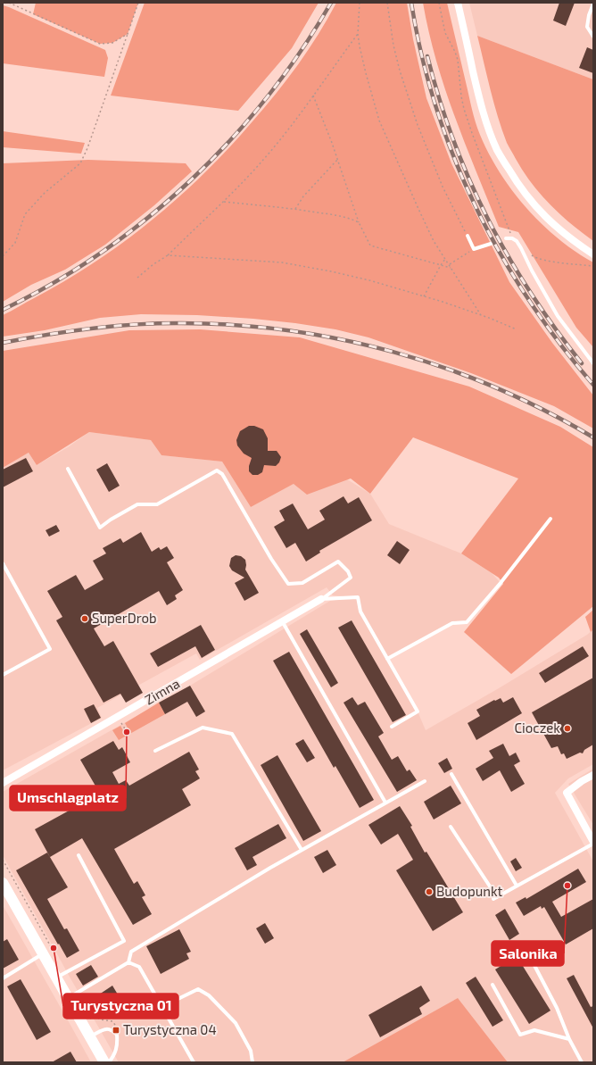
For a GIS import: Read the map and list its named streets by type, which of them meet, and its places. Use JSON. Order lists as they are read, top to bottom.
{
  "streets": {
    "street": ["Zimna"]
  },
  "places": {
    "other": [
      "SuperDrob",
      "Cioczek",
      "Umschlagplatz",
      "Salonika",
      "Budopunkt",
      "Turystyczna 01"
    ],
    "transit": ["Turystyczna 04"]
  }
}
